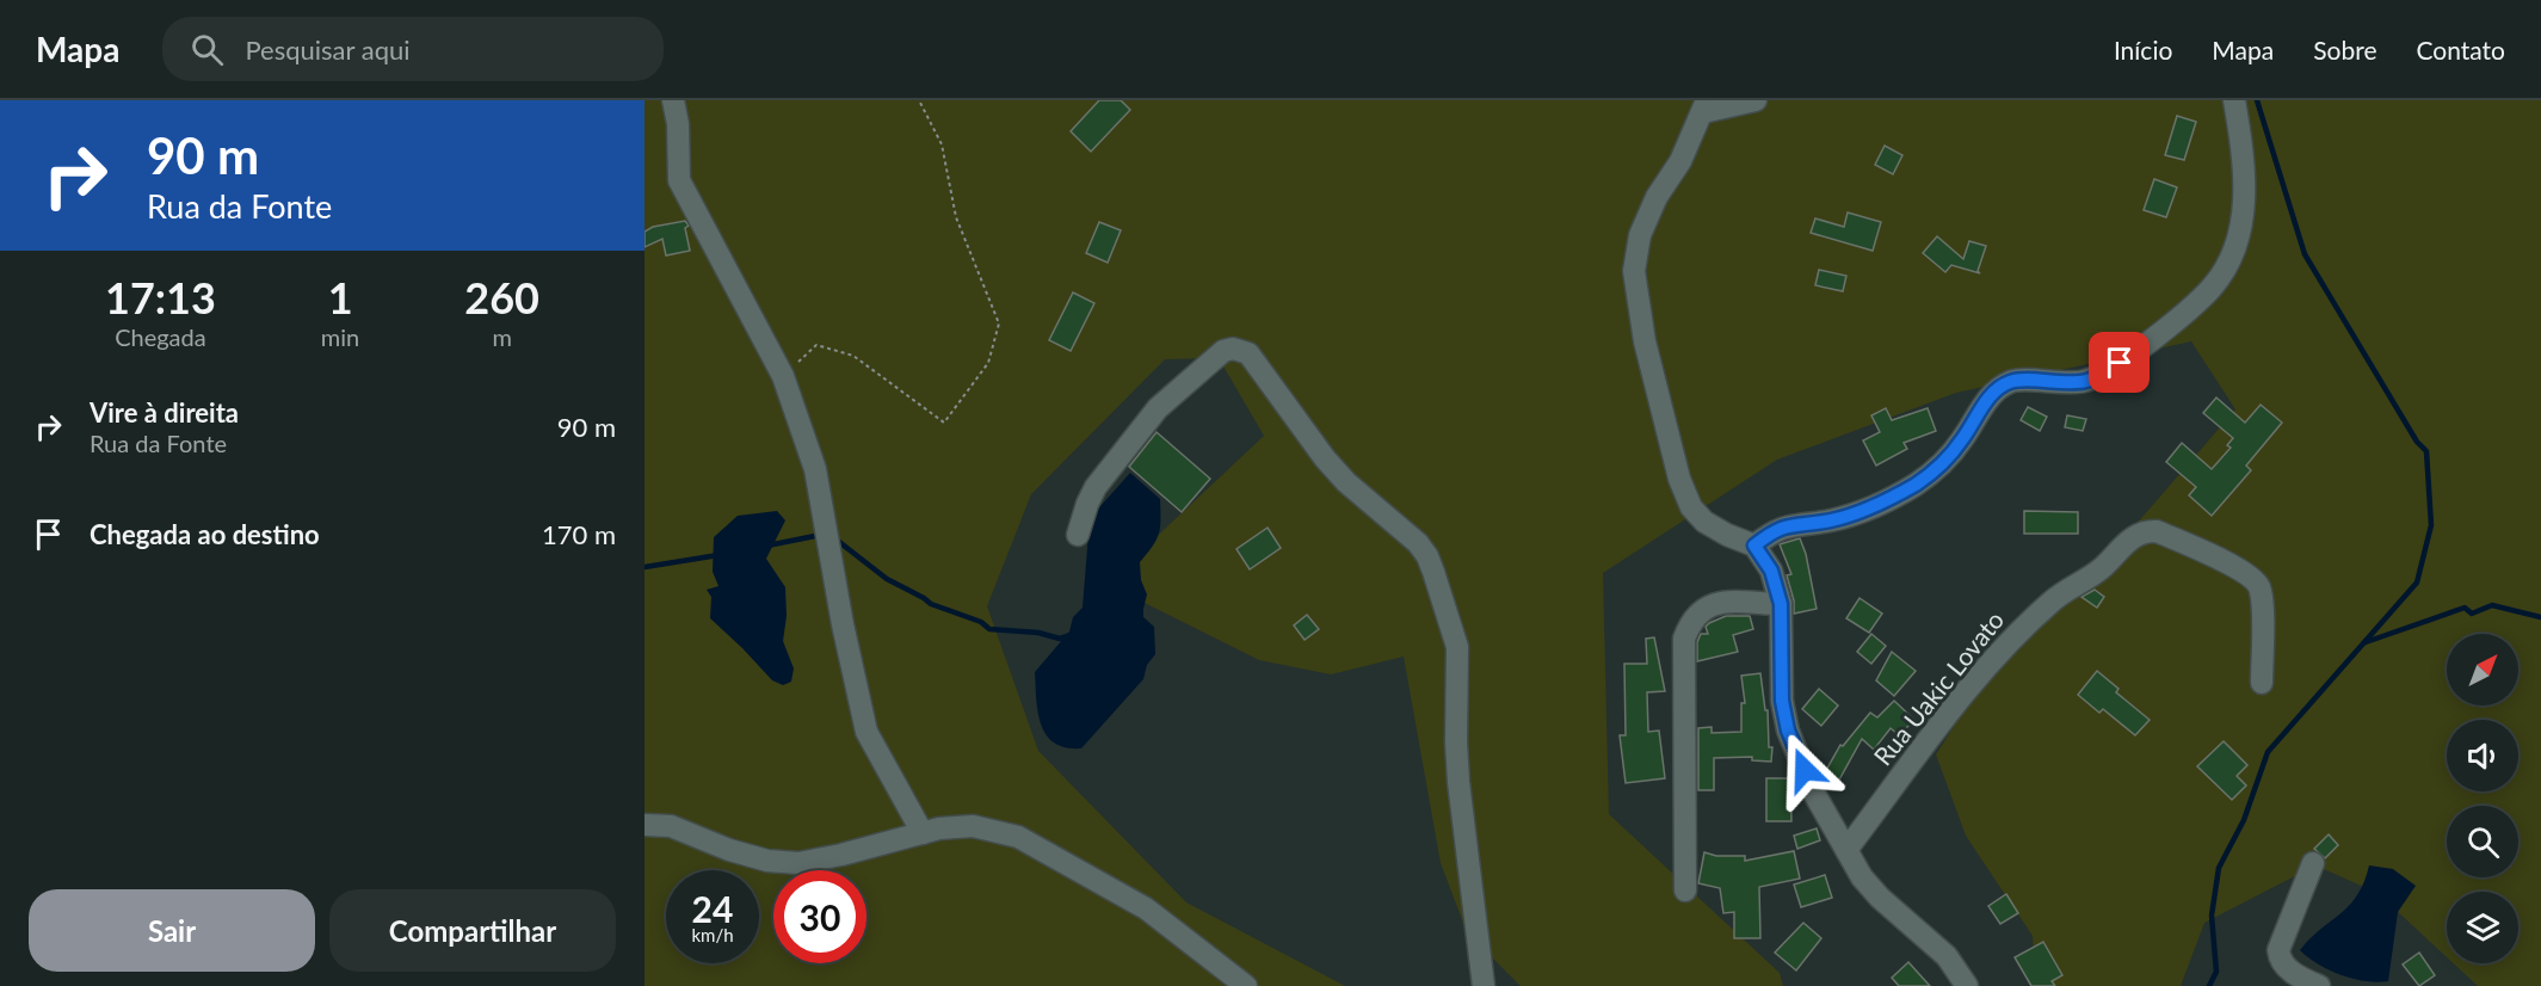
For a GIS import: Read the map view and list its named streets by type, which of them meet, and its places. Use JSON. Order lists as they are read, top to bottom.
{
  "streets": {
    "street": ["Rua Uakic Lovato"]
  },
  "north": "top right",
  "page": {
    "header": "Mapa",
    "search": "Pesquisar aqui",
    "nav": [
      "Início",
      "Mapa",
      "Sobre",
      "Contato"
    ],
    "turn": ["90 m", "Rua da Fonte"],
    "eta": [
      "17:13",
      "Chegada",
      "1",
      "min",
      "260",
      "m"
    ],
    "list": [
      {
        "name": "Vire à direita",
        "note": "Rua da Fonte",
        "value": "90 m"
      },
      {
        "name": "Chegada ao destino",
        "value": "170 m"
      }
    ],
    "speed": "24 km/h",
    "limit": "30",
    "buttons": ["Sair", "Compartilhar"]
  }
}
